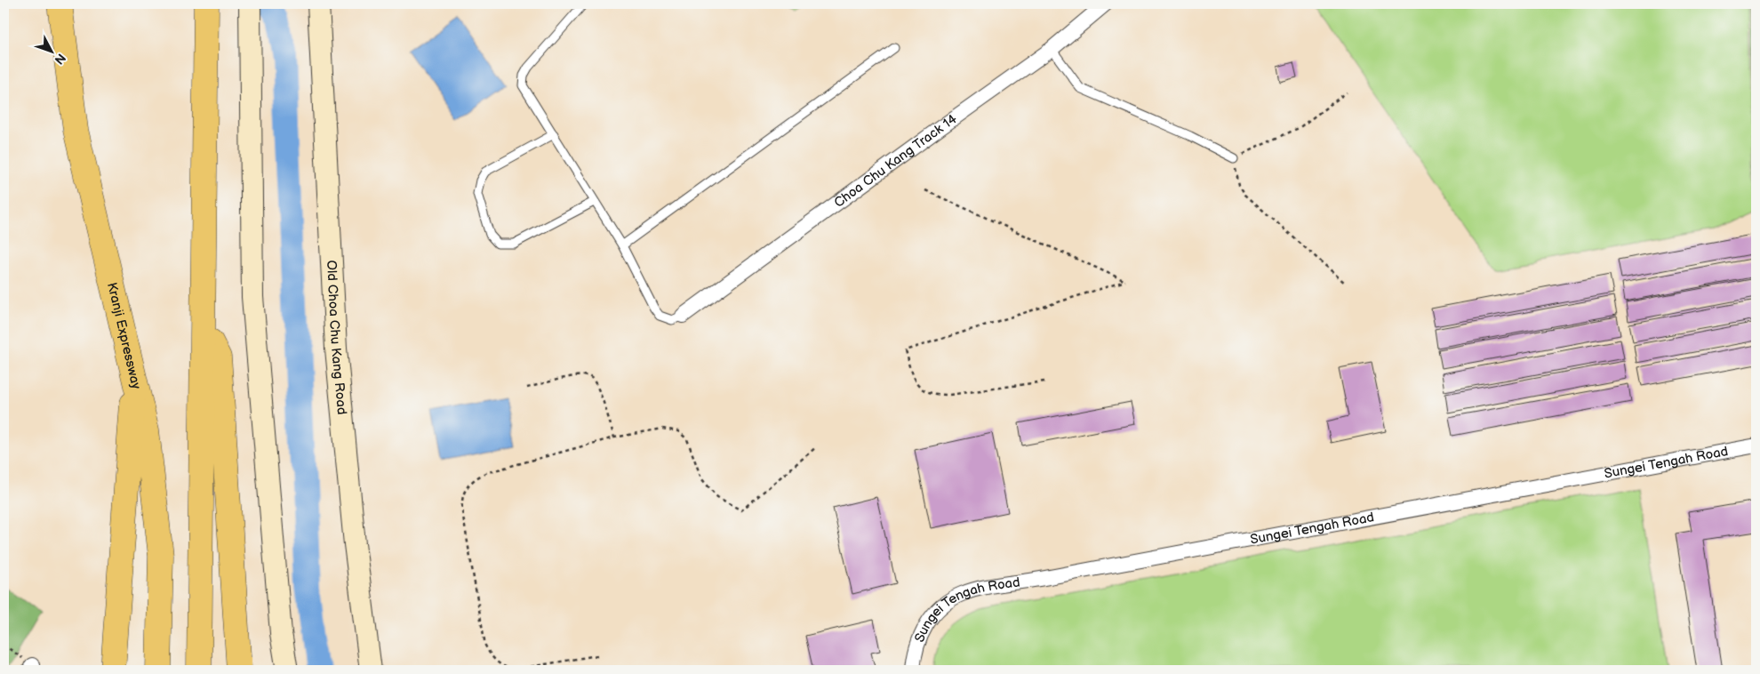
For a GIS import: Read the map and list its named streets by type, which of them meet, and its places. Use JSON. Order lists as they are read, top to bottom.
{
  "streets": {
    "highway": ["Kranji Expressway"],
    "main road": ["Old Choa Chu Kang Road"],
    "street": ["Choa Chu Kang Track 14", "Sungei Tengah Road"]
  },
  "north": "bottom right"
}
